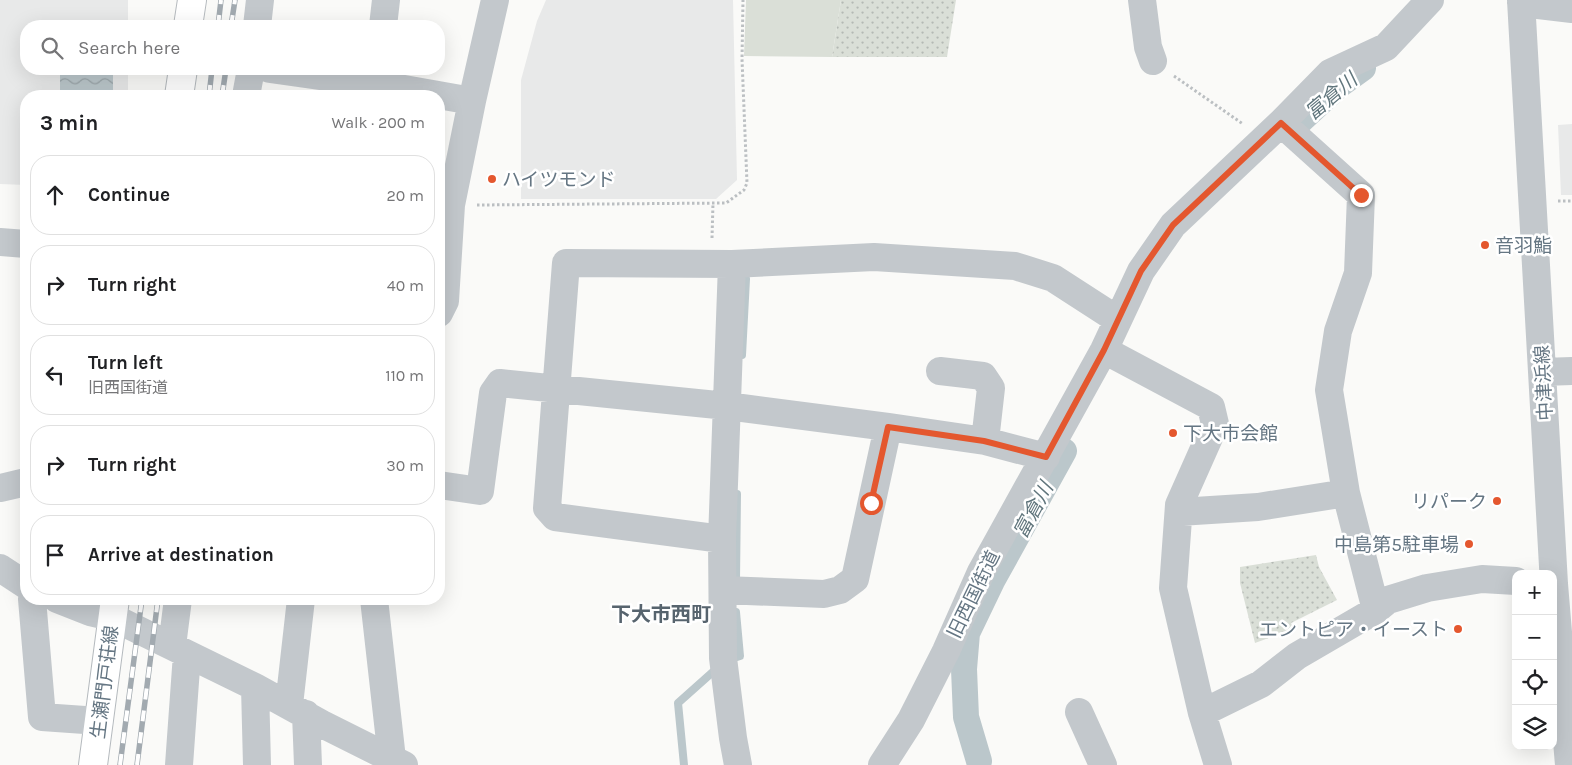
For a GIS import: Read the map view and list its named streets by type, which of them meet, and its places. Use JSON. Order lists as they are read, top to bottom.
{
  "streets": {
    "main road": ["生瀬門戸荘線"],
    "street": ["中津浜線", "旧西国街道"]
  },
  "districts": ["下大市西町"],
  "water": ["富倉川"],
  "places": [
    "ハイツモンド",
    "音羽鮨",
    "下大市会館",
    "リパーク",
    "中島第5駐車場",
    "エントピア・イースト"
  ],
  "page": {
    "search": "Search here",
    "heading": ["3 min", "Walk · 200 m"],
    "list": [
      ["Continue", "20 m"],
      ["Turn right", "40 m"],
      ["Turn left", "旧西国街道", "110 m"],
      ["Turn right", "30 m"],
      "Arrive at destination"
    ],
    "map_buttons": ["+", "−"]
  }
}
